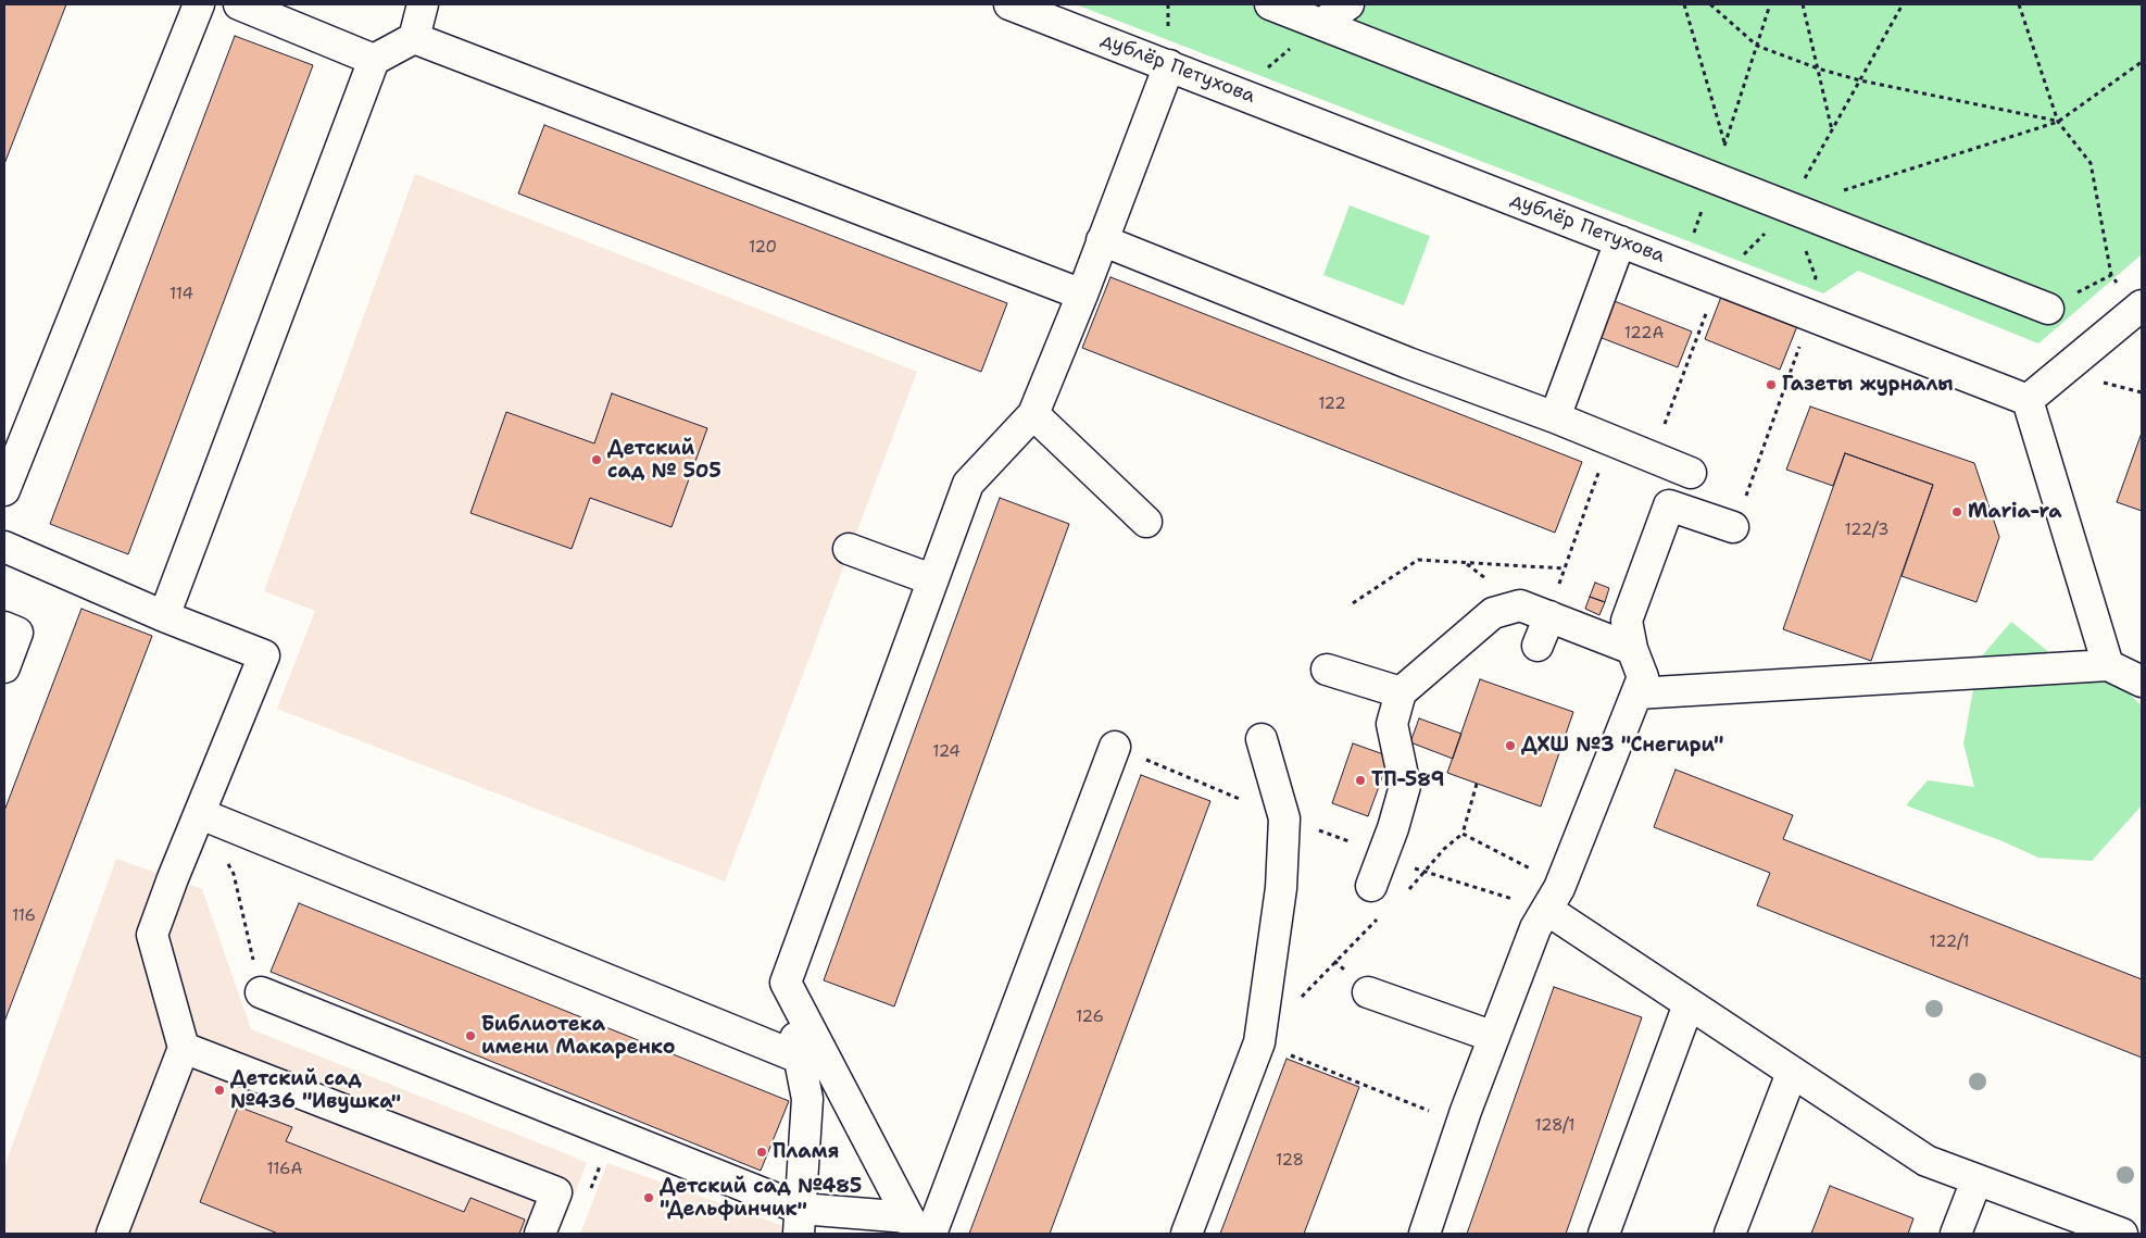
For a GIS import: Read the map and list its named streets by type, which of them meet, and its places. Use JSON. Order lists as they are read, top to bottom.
{
  "streets": {
    "street": ["дублёр Петухова"]
  },
  "places": [
    "Газеты журналы",
    "Детский сад № 505",
    "Maria-ra",
    "ДХШ №3 \"Снегири\"",
    "ТП-589",
    "Библиотека имени Макаренко",
    "Детский сад №436 \"Ивушка\"",
    "Пламя",
    "Детский сад №485 \"Дельфинчик\""
  ],
  "house_numbers": [
    "120",
    "114",
    "122А",
    "122",
    "122/3",
    "124",
    "116",
    "122/1",
    "126",
    "128/1",
    "128",
    "116А"
  ]
}
